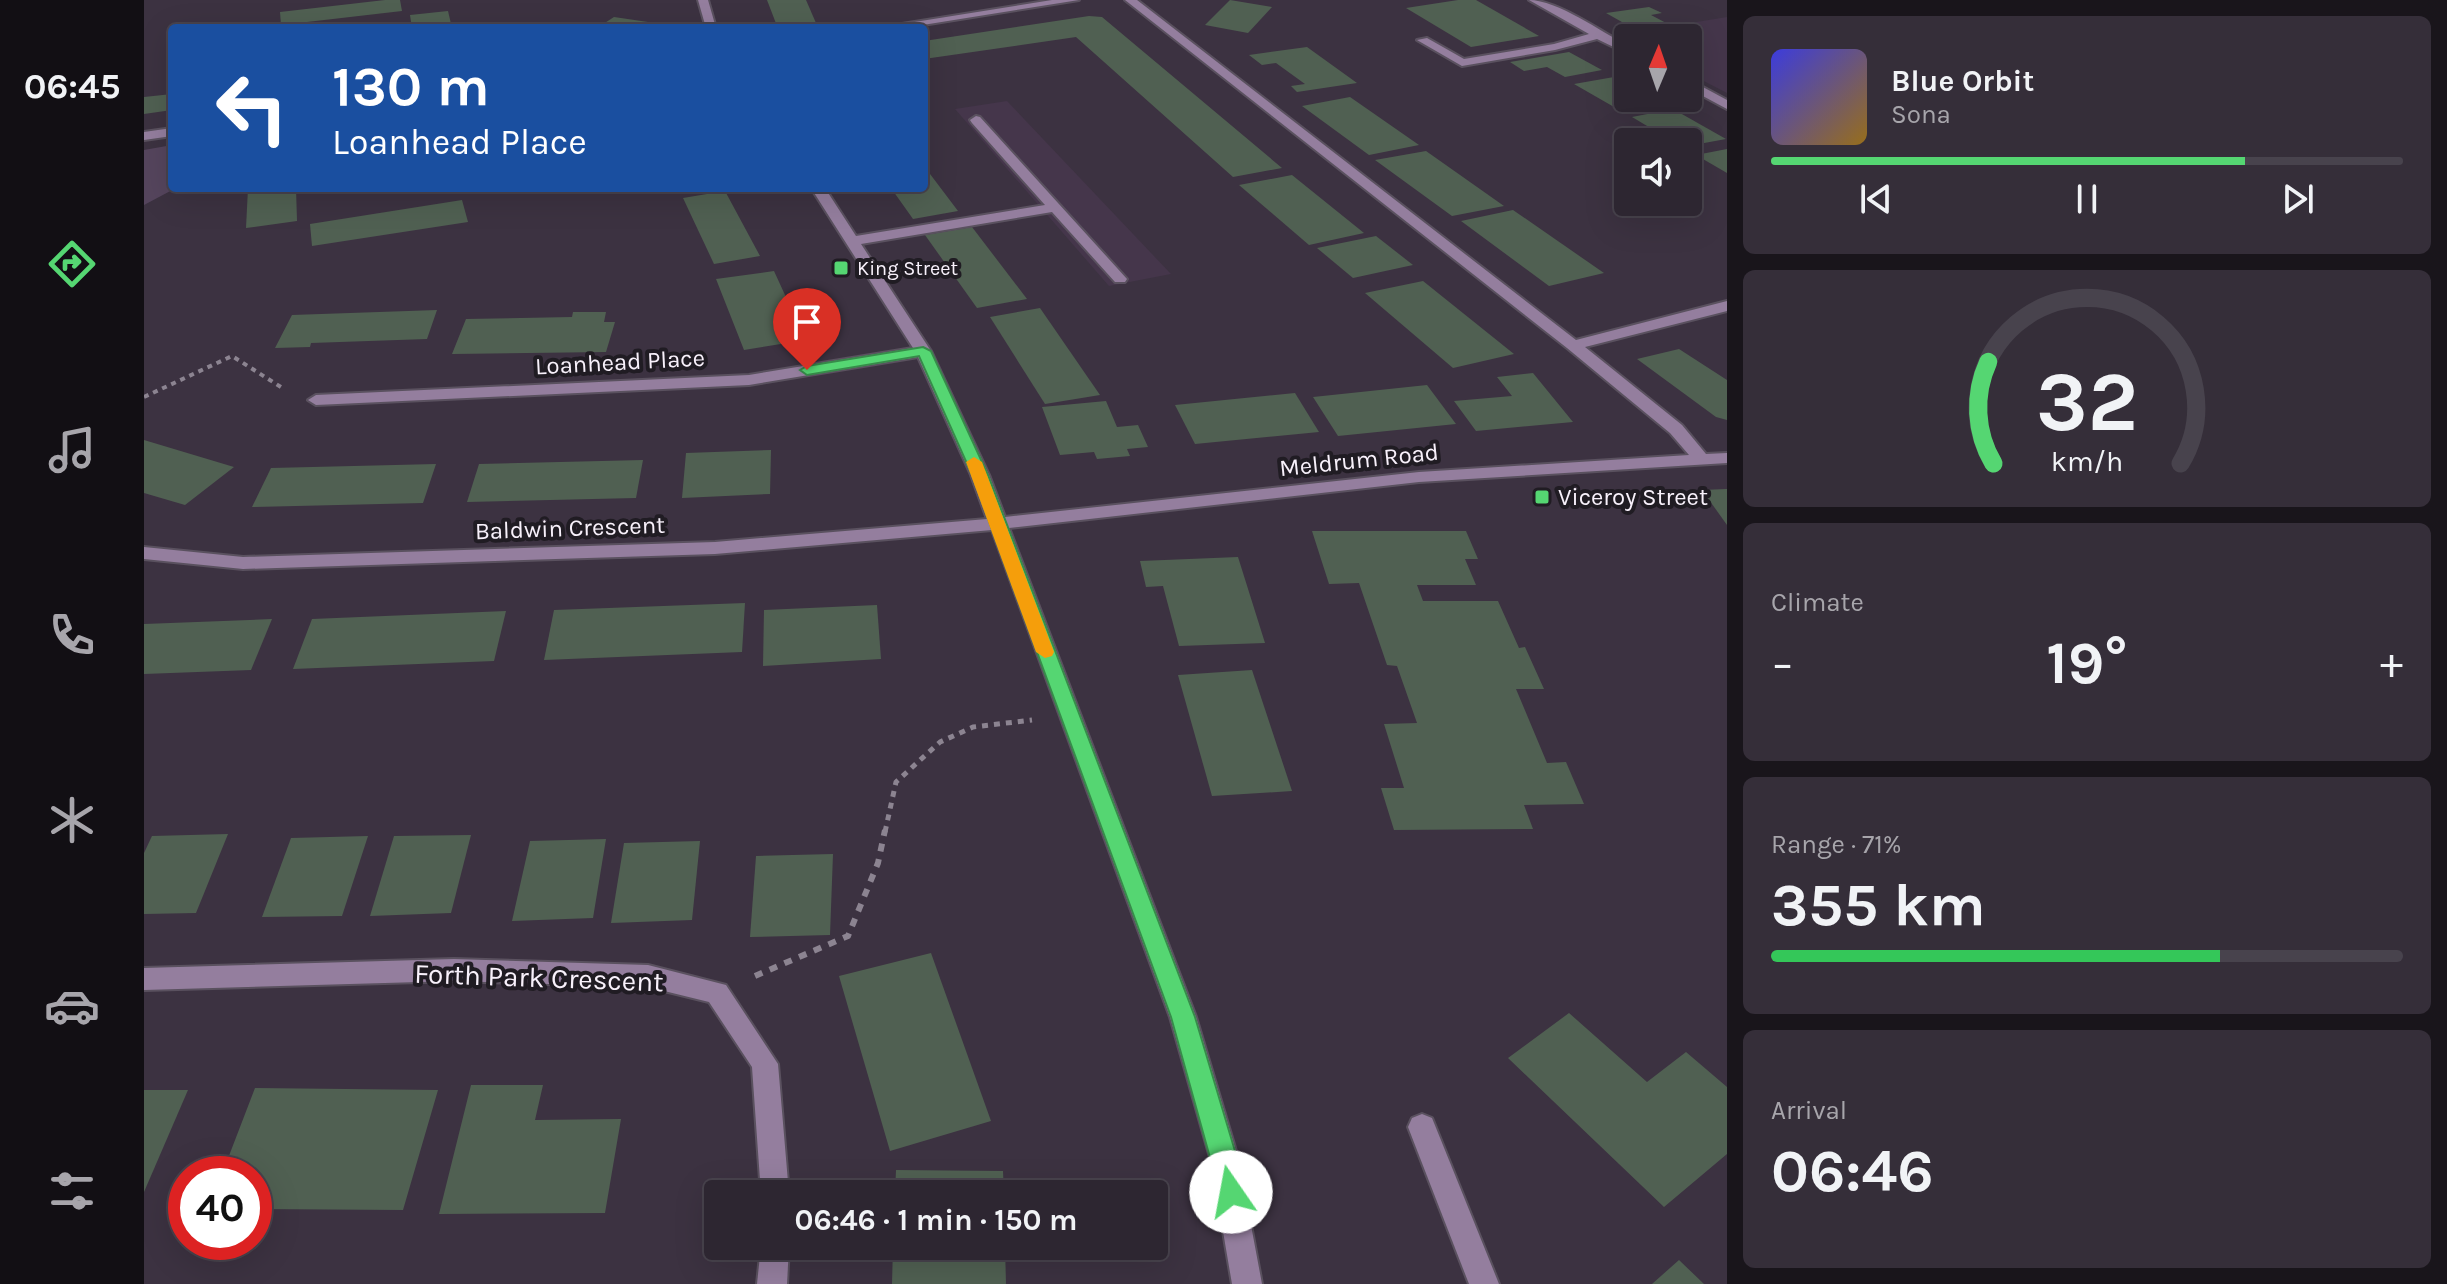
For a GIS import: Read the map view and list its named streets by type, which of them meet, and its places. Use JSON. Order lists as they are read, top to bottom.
{
  "streets": {
    "street": [
      "Loanhead Place",
      "Meldrum Road",
      "Baldwin Crescent",
      "Forth Park Crescent"
    ]
  },
  "crossings": [
    ["Meldrum Road", "Baldwin Crescent"]
  ],
  "places": {
    "transit": ["King Street", "Viceroy Street"]
  },
  "north": "top",
  "page": {
    "tabs": "06:45",
    "turn": ["130 m", "Loanhead Place"],
    "song": ["Blue Orbit", "Sona"],
    "tile": [
      "Climate",
      ["Range · 71%", "355 km"],
      ["Arrival", "06:46"]
    ],
    "heat": ["−", "19°", "+"],
    "limit": "40",
    "trip": "06:46 · 1 min · 150 m",
    "gauge": ["32", "km/h"]
  }
}
